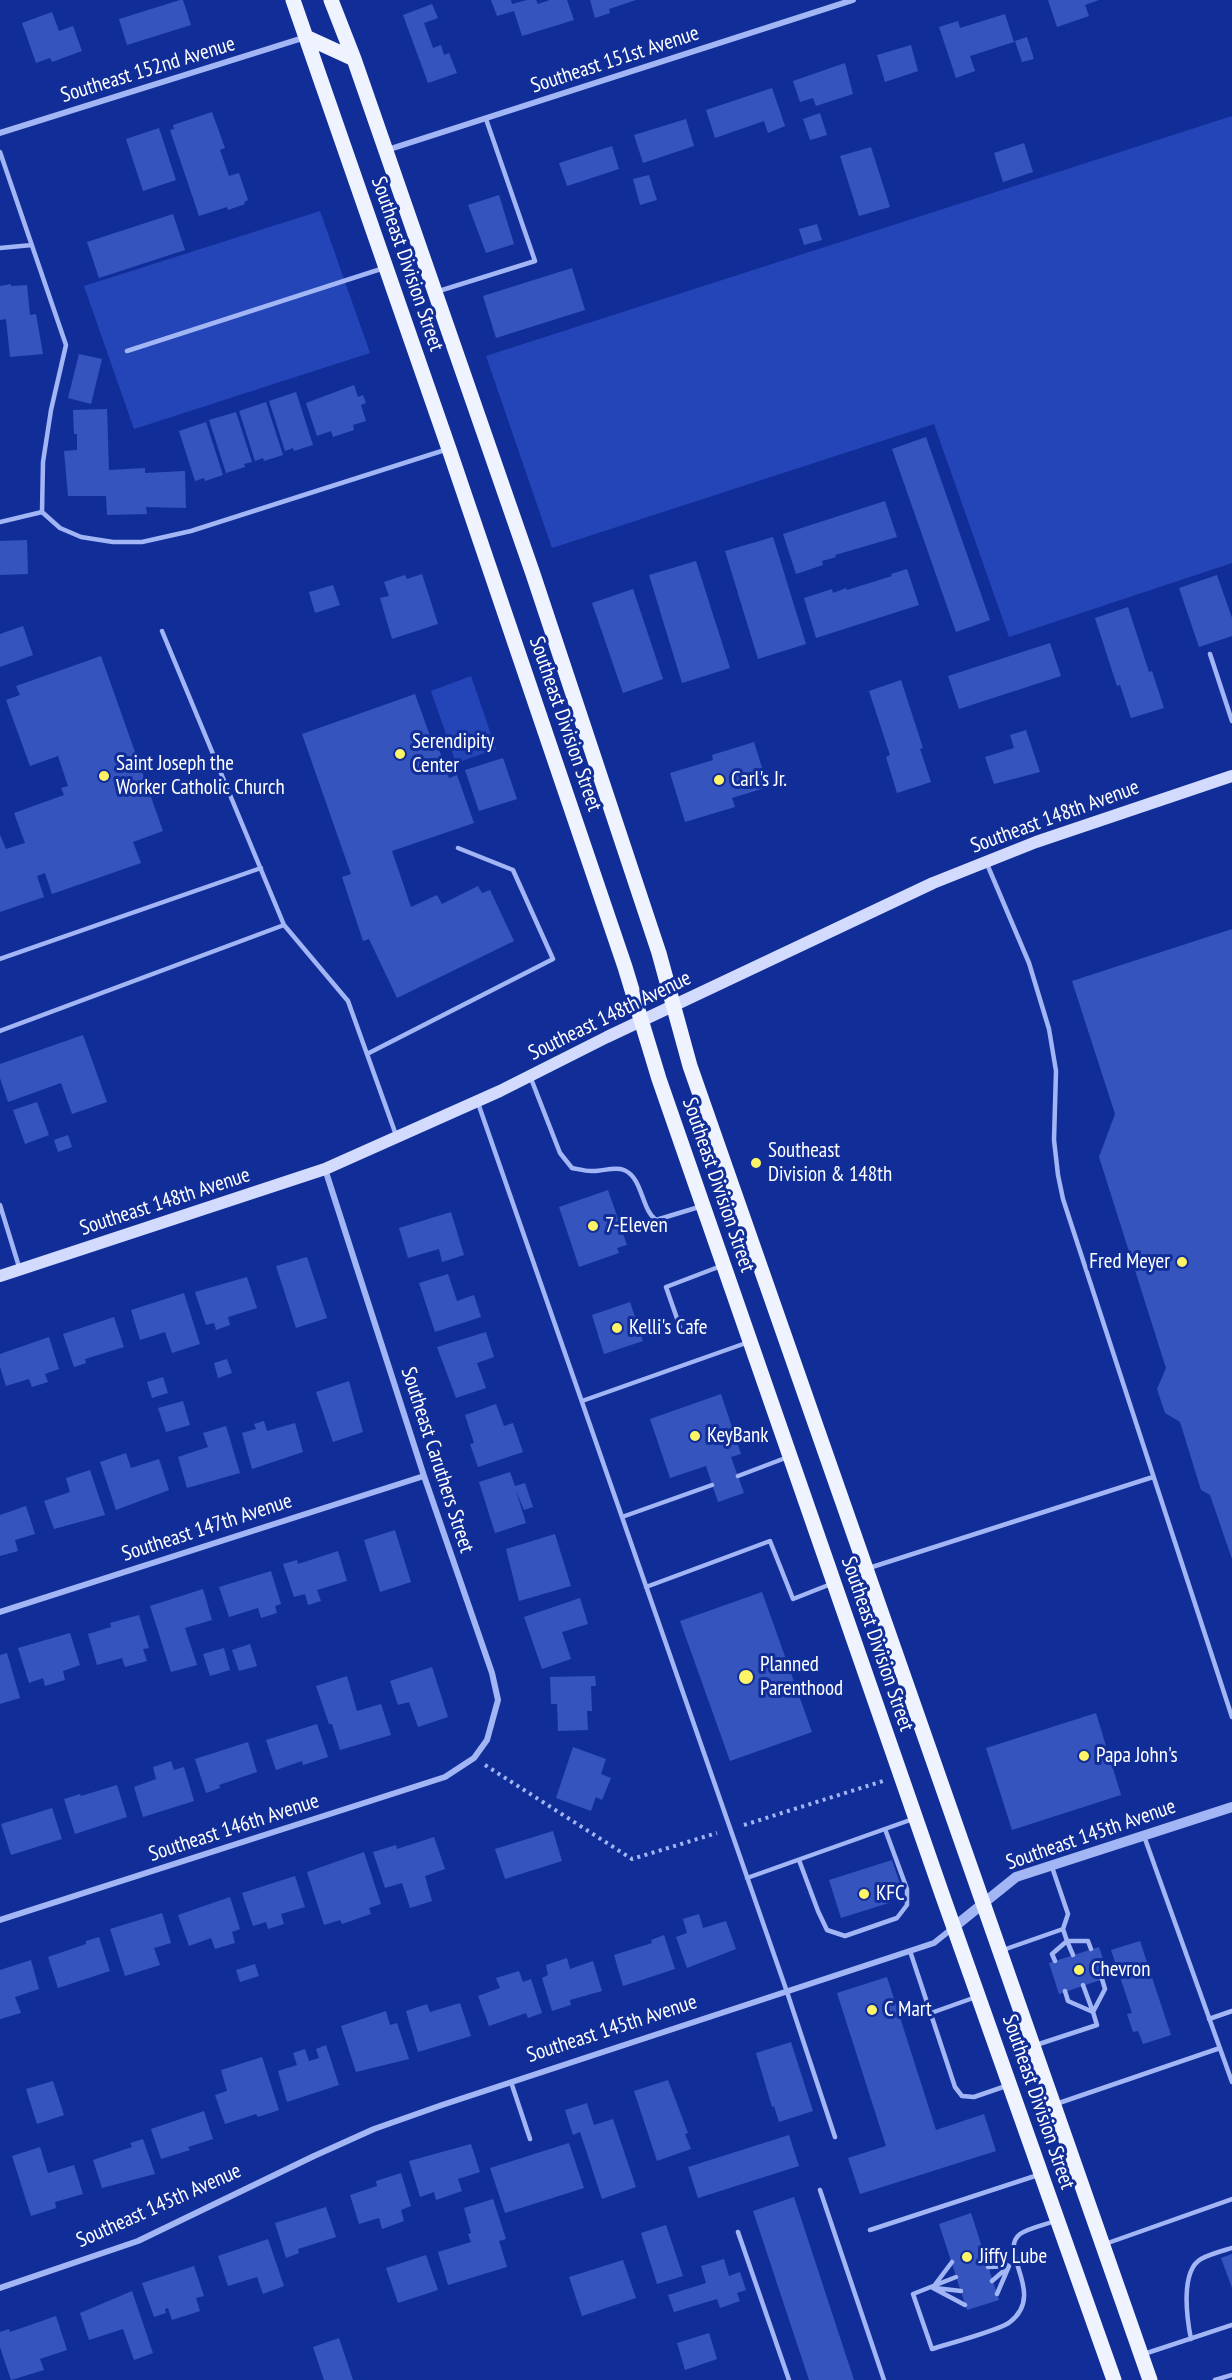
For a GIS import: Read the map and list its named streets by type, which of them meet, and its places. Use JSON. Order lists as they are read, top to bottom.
{
  "streets": {
    "main road": ["Southeast Division Street", "Southeast 148th Avenue"],
    "street": [
      "Southeast 151st Avenue",
      "Southeast 152nd Avenue",
      "Southeast Caruthers Street",
      "Southeast 147th Avenue",
      "Southeast 146th Avenue",
      "Southeast 145th Avenue"
    ]
  },
  "crossings": [
    ["Southeast 151st Avenue", "Southeast Division Street"],
    ["Southeast 152nd Avenue", "Southeast Division Street"],
    ["Southeast Division Street", "Southeast 148th Avenue"],
    ["Southeast Division Street", "Southeast 145th Avenue"],
    ["Southeast 148th Avenue", "Southeast Caruthers Street"],
    ["Southeast Caruthers Street", "Southeast 147th Avenue"],
    ["Southeast Caruthers Street", "Southeast 146th Avenue"]
  ],
  "places": [
    "Serendipity Center",
    "Saint Joseph the Worker Catholic Church",
    "Carl's Jr.",
    "Southeast Division & 148th",
    "7-Eleven",
    "Fred Meyer",
    "Kelli's Cafe",
    "KeyBank",
    "Planned Parenthood",
    "Papa John's",
    "KFC",
    "Chevron",
    "C Mart",
    "Jiffy Lube"
  ]
}
